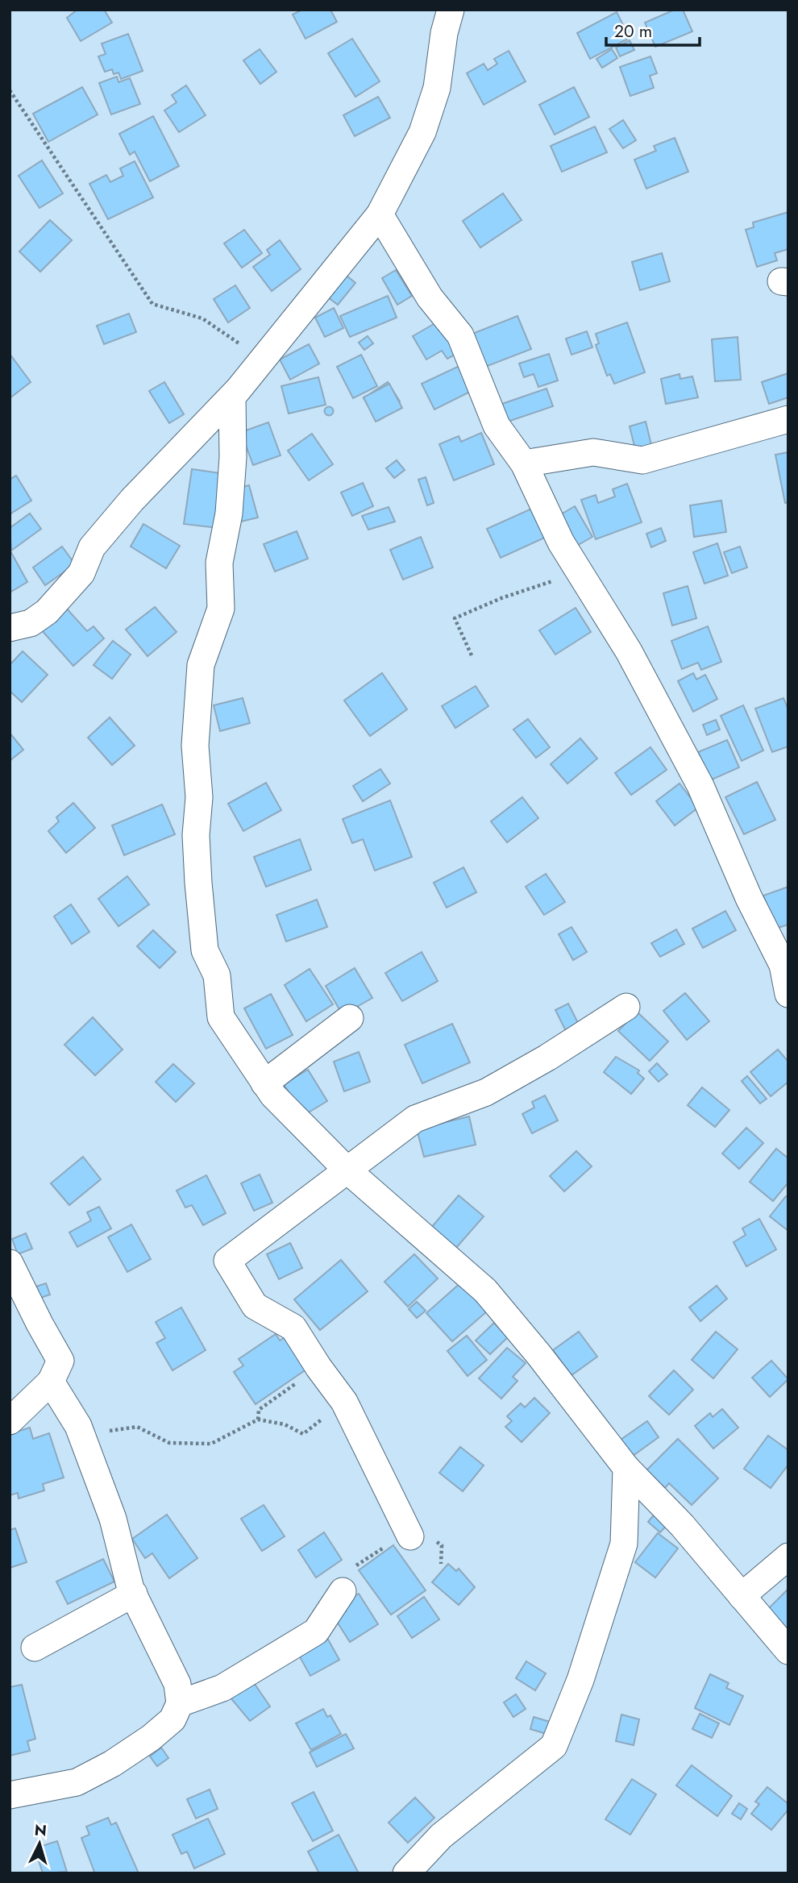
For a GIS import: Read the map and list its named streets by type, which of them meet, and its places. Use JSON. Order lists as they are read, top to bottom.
{
  "scale_bar": "20 m",
  "north": "top"
}
